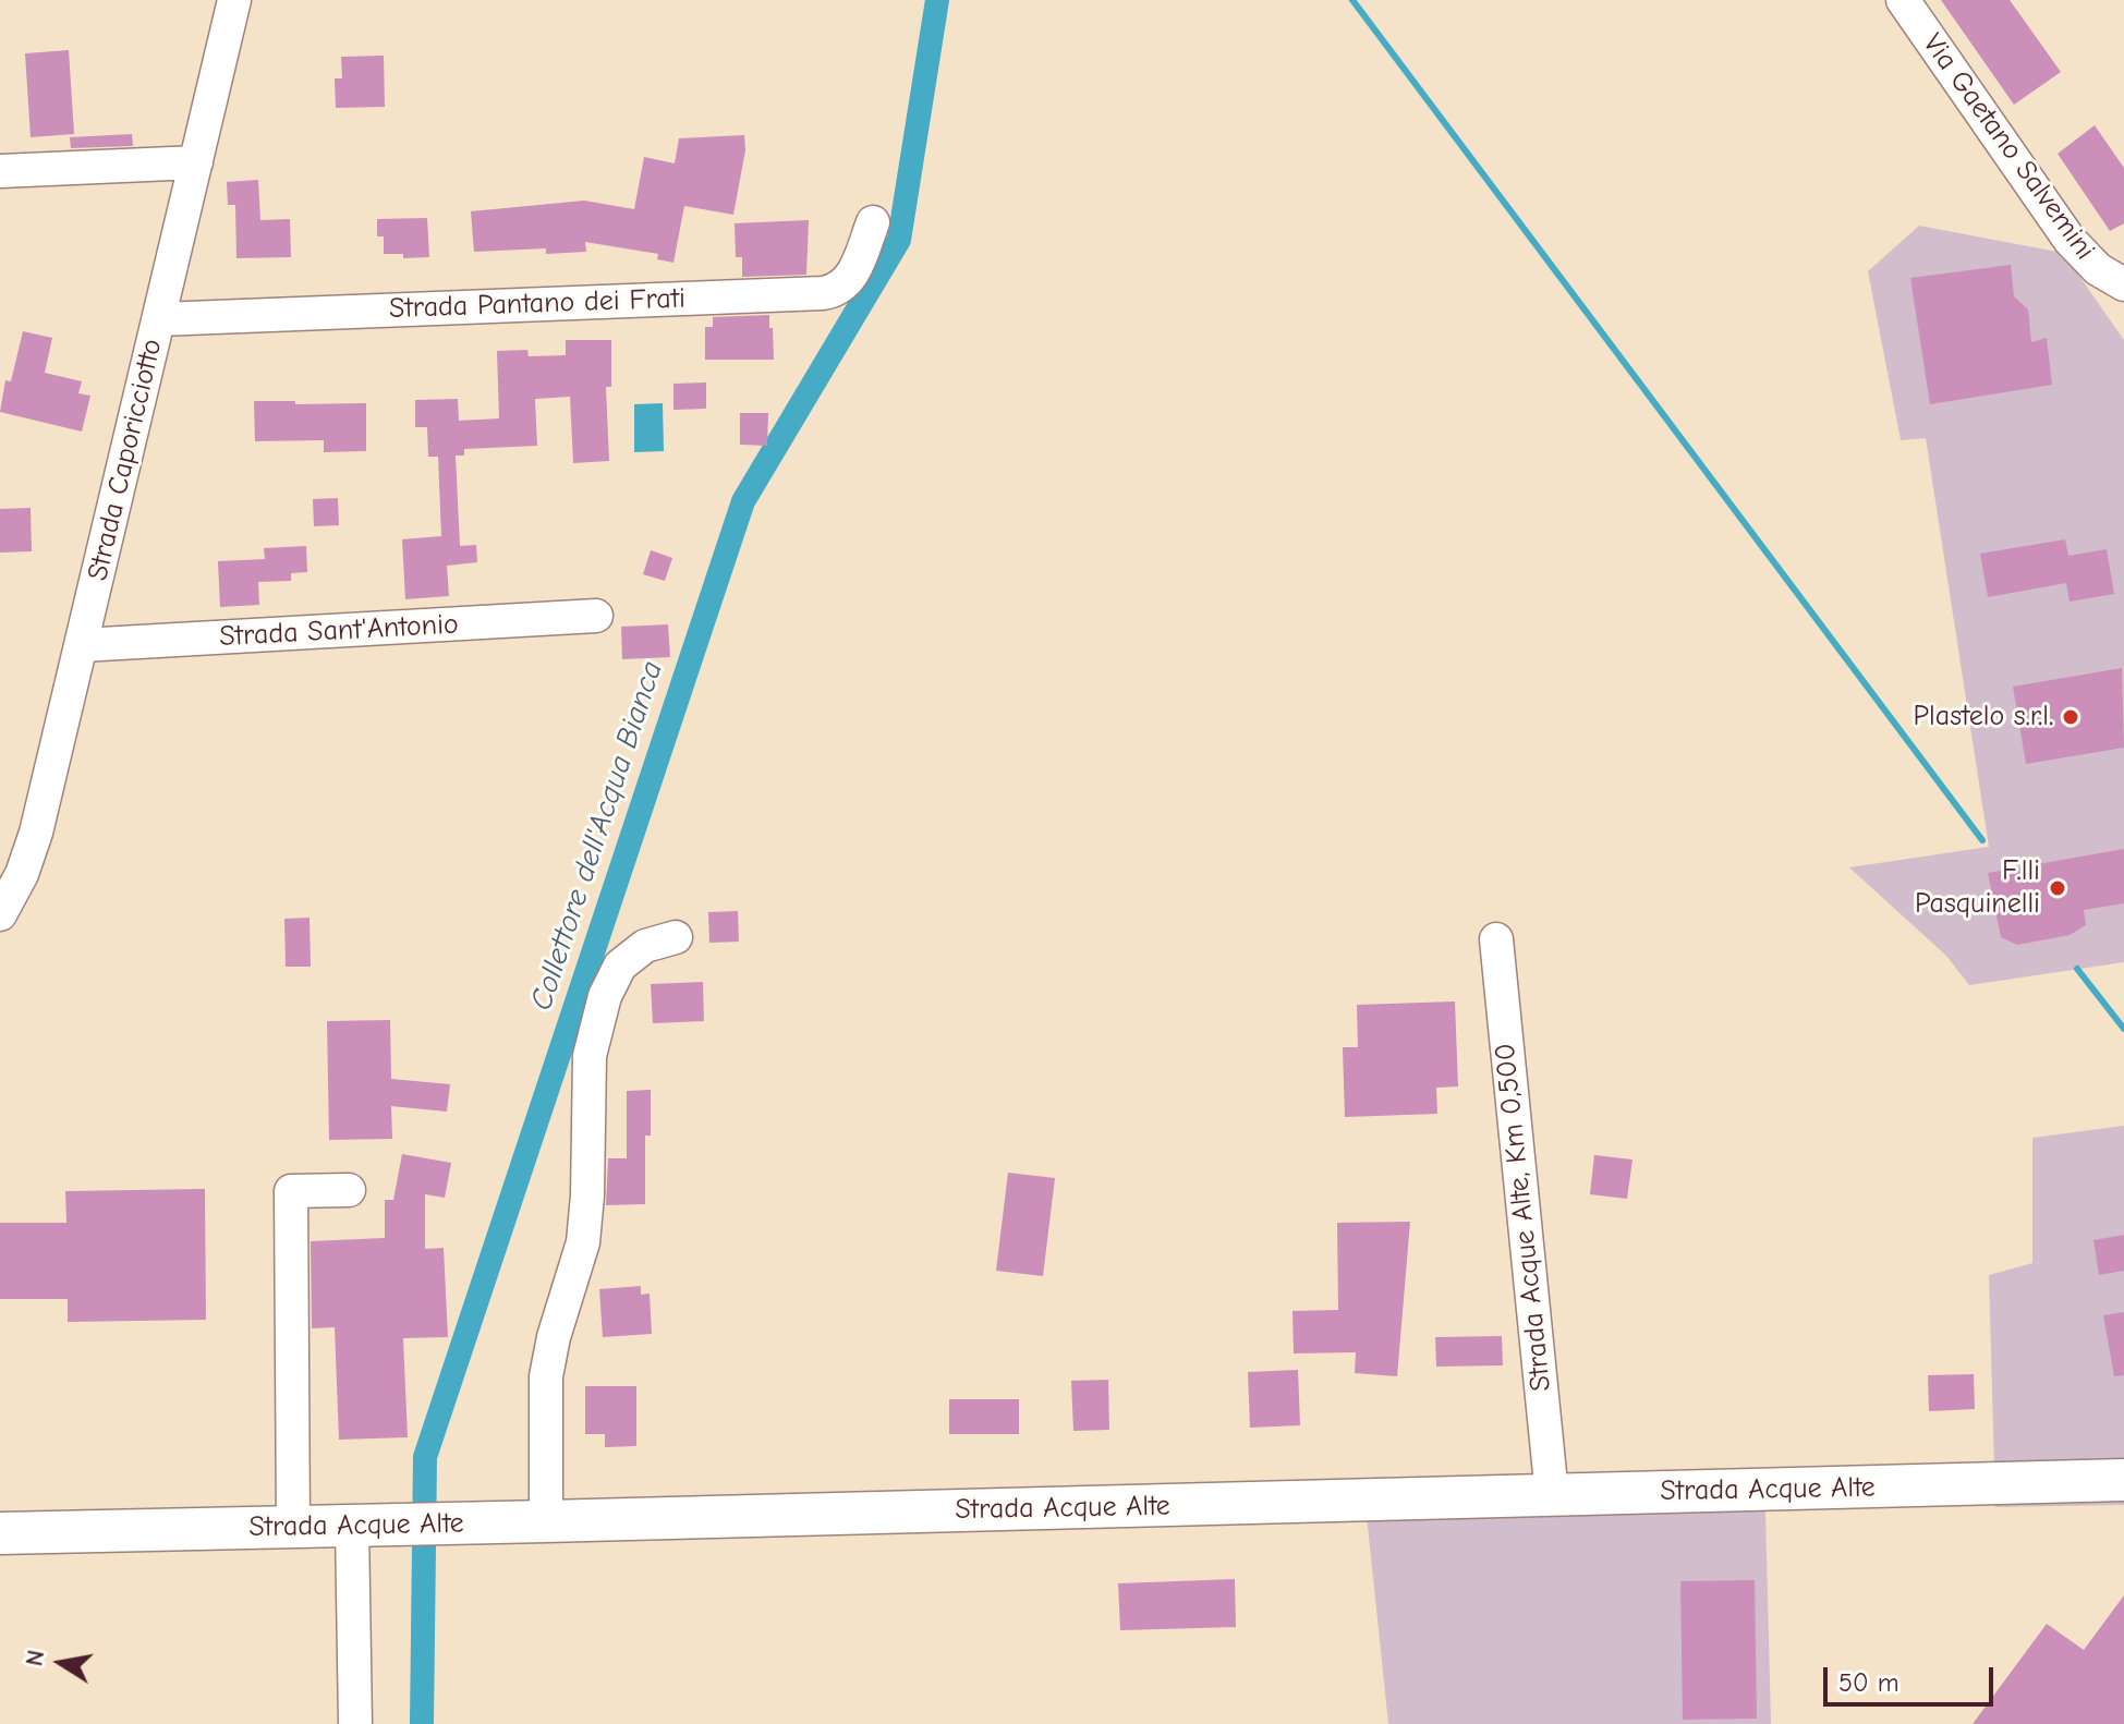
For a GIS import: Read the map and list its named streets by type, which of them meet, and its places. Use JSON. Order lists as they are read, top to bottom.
{
  "streets": {
    "main road": ["Strada Acque Alte"],
    "street": [
      "Via Gaetano Salvemini",
      "Strada Pantano dei Frati",
      "Strada Caporicciotto",
      "Strada Sant'Antonio",
      "Strada Acque Alte, Km 0,500"
    ]
  },
  "crossings": [
    ["Strada Pantano dei Frati", "Strada Caporicciotto"],
    ["Strada Caporicciotto", "Strada Sant'Antonio"],
    ["Strada Acque Alte, Km 0,500", "Strada Acque Alte"]
  ],
  "water": ["Collettore dell'Acqua Bianca"],
  "places": ["Plastelo s.r.l.", "F.lli Pasquinelli"],
  "scale_bar": "50 m",
  "north": "left"
}
